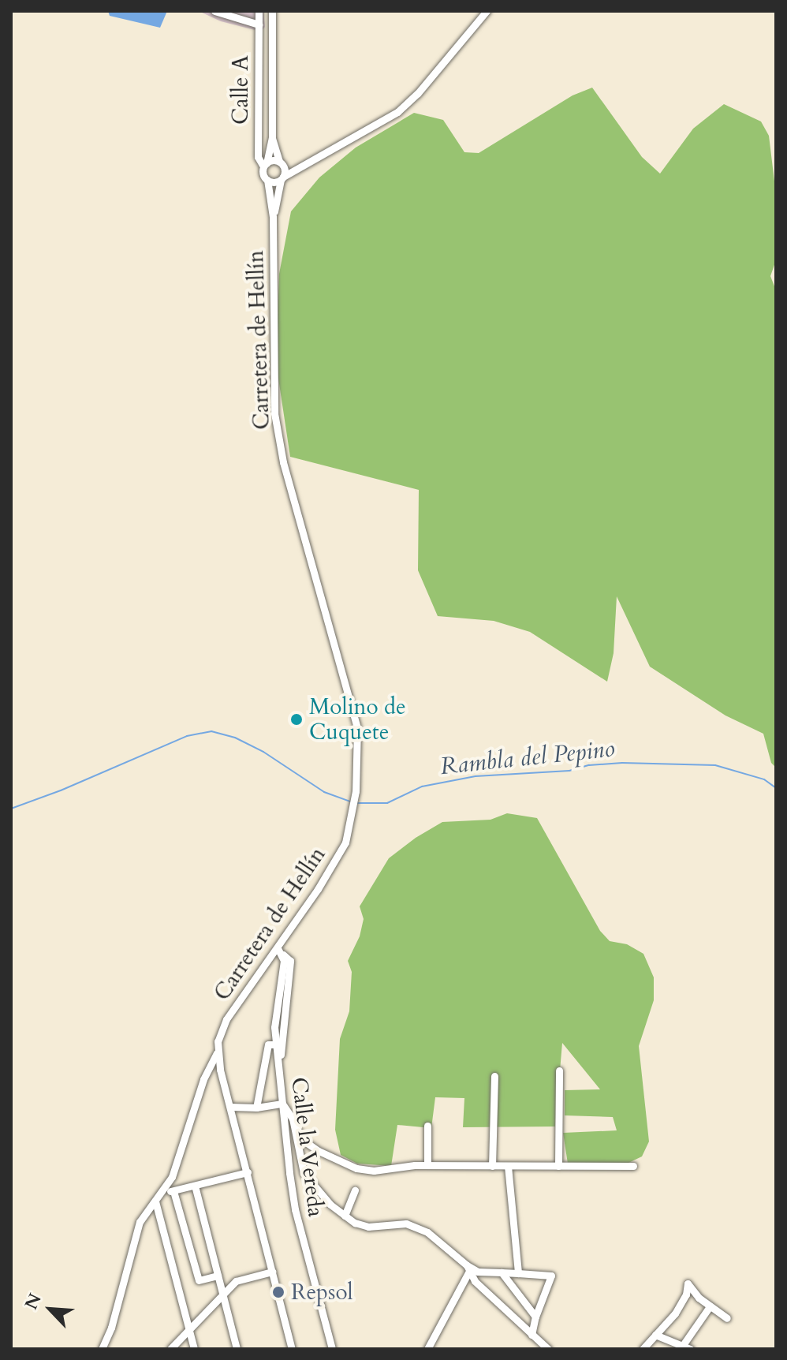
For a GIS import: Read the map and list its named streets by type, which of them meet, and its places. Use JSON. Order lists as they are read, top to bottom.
{
  "streets": {
    "street": ["Calle A", "Carretera de Hellín", "Calle la Vereda"]
  },
  "crossings": [
    ["Calle A", "Carretera de Hellín"],
    ["Carretera de Hellín", "Calle la Vereda"]
  ],
  "water": ["Rambla del Pepino"],
  "places": ["Molino de Cuquete", "Repsol"],
  "north": "top left"
}
